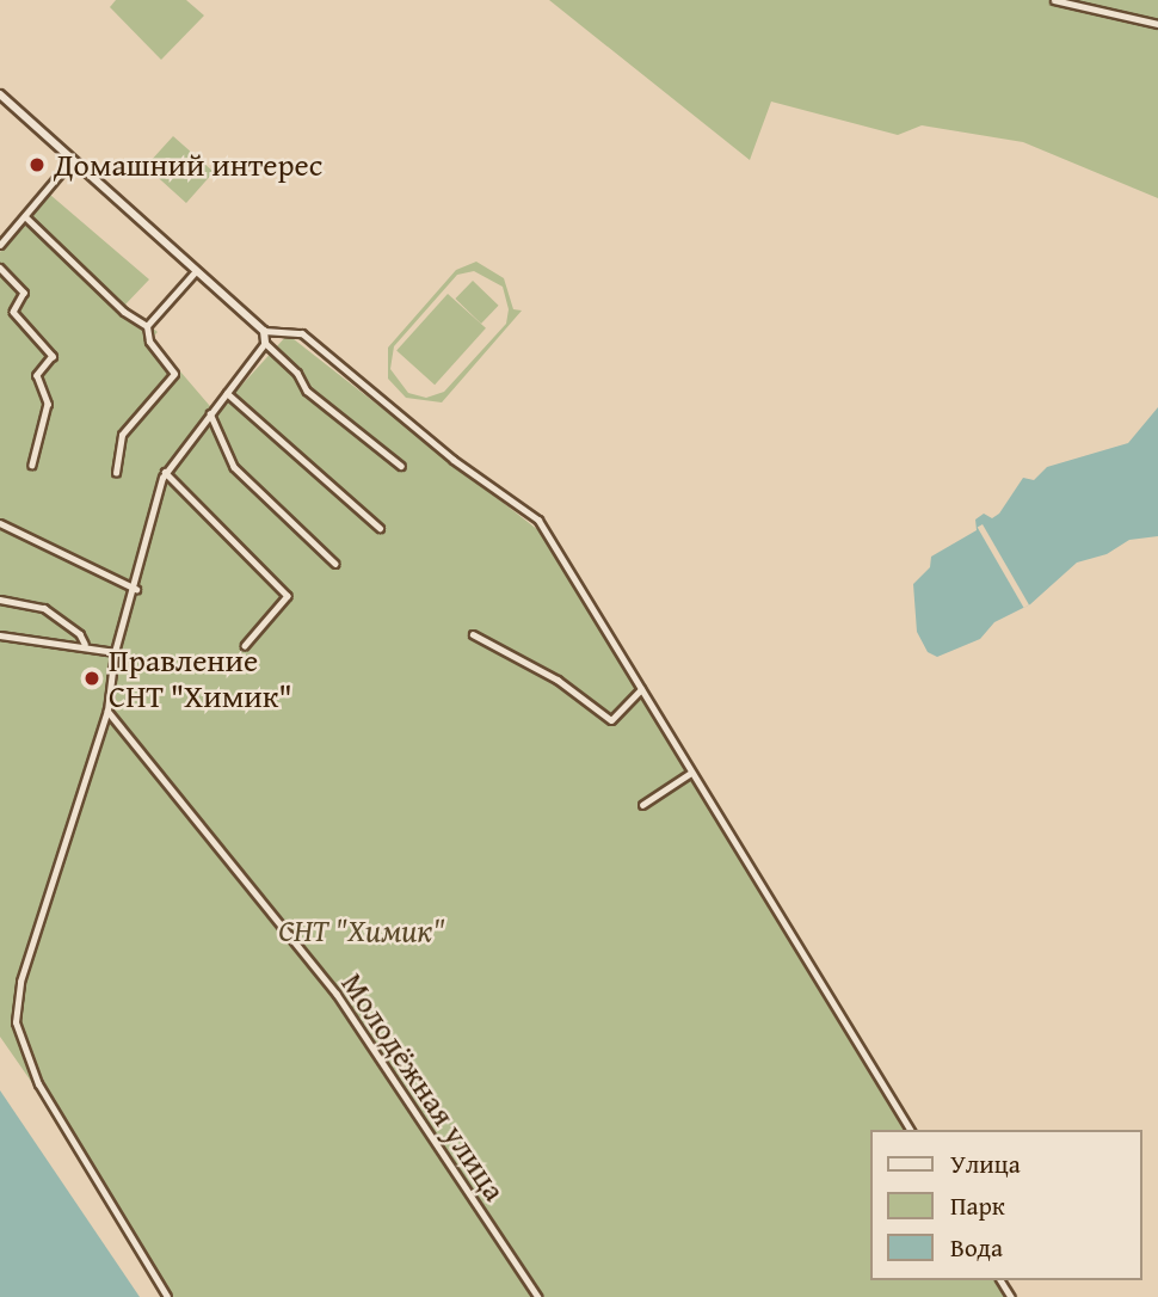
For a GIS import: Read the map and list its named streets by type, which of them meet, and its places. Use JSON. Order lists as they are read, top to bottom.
{
  "streets": {
    "street": ["Молодёжная улица"]
  },
  "parks": ["СНТ \"Химик\""],
  "places": ["Домашний интерес", "Правление СНТ \"Химик\""],
  "legend": ["Улица", "Парк", "Вода"]
}
